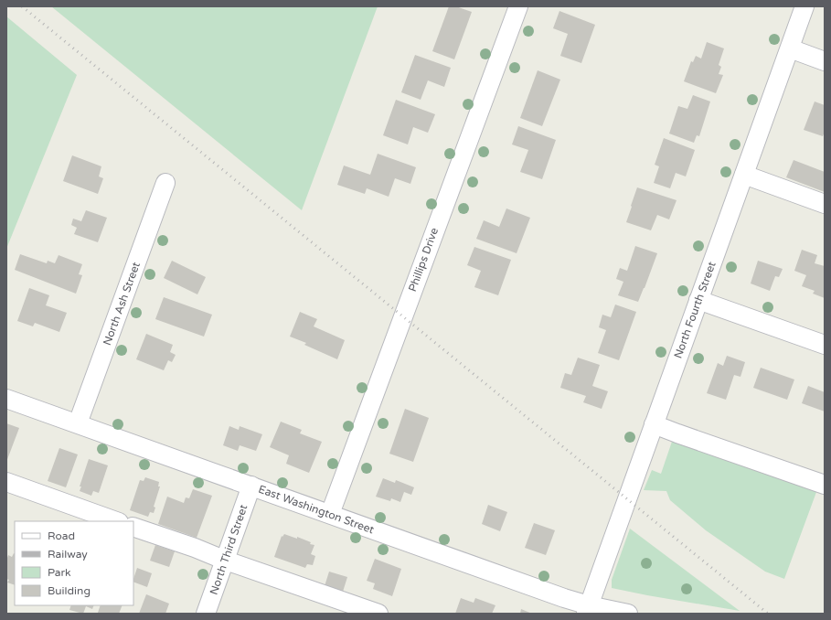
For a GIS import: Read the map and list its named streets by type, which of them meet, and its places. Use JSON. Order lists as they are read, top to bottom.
{
  "streets": {
    "street": [
      "Phillips Drive",
      "North Ash Street",
      "North Fourth Street",
      "East Washington Street",
      "North Third Street"
    ]
  },
  "crossings": [
    ["Phillips Drive", "East Washington Street"],
    ["North Ash Street", "East Washington Street"],
    ["North Fourth Street", "East Washington Street"],
    ["East Washington Street", "North Third Street"]
  ],
  "legend": [
    "Road",
    "Railway",
    "Park",
    "Building"
  ]
}
